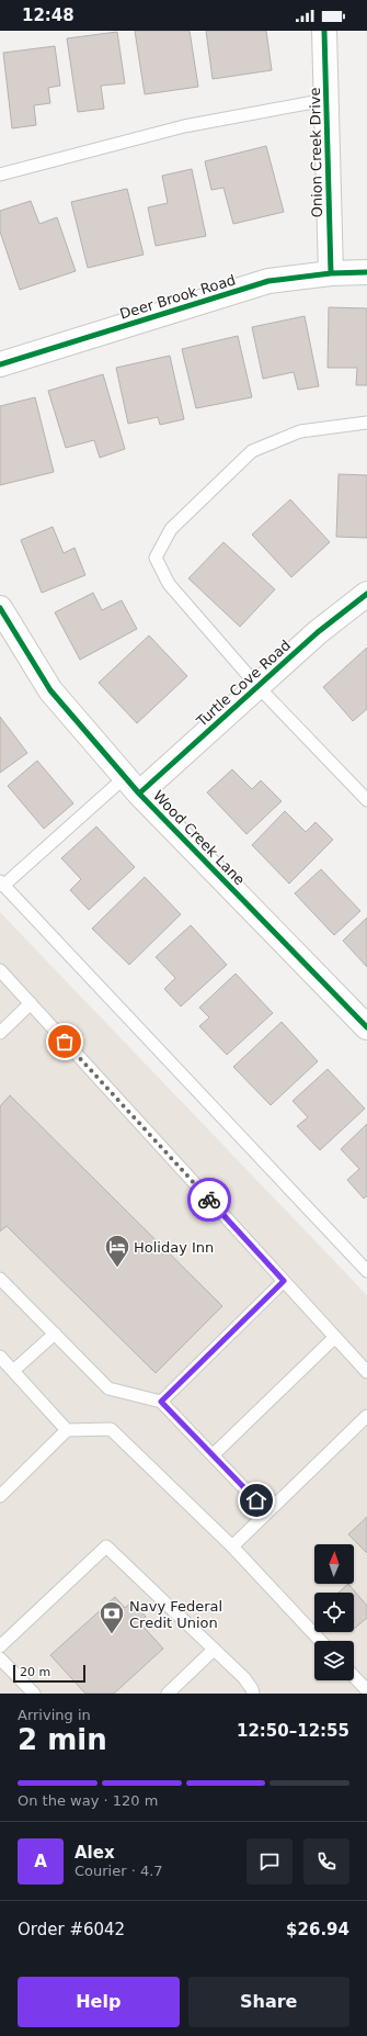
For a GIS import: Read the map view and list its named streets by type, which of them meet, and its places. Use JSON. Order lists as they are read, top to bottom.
{
  "streets": {
    "street": [
      "Onion Creek Drive",
      "Deer Brook Road",
      "Turtle Cove Road",
      "Wood Creek Lane"
    ]
  },
  "crossings": [
    ["Onion Creek Drive", "Deer Brook Road"],
    ["Turtle Cove Road", "Wood Creek Lane"]
  ],
  "places": {
    "hotel": ["Holiday Inn"],
    "bank": ["Navy Federal Credit Union"]
  },
  "scale_bar": "20 m",
  "north": "top",
  "page": {
    "status": "12:48",
    "scale": "20 m",
    "heading": ["2 min", "Arriving in", "12:50–12:55"],
    "panel": [
      "Alex",
      "Courier · 4.7",
      "Order #6042",
      "$26.94"
    ],
    "bar": "On the way · 120 m",
    "round": "A",
    "buttons": ["Help", "Share"]
  }
}
